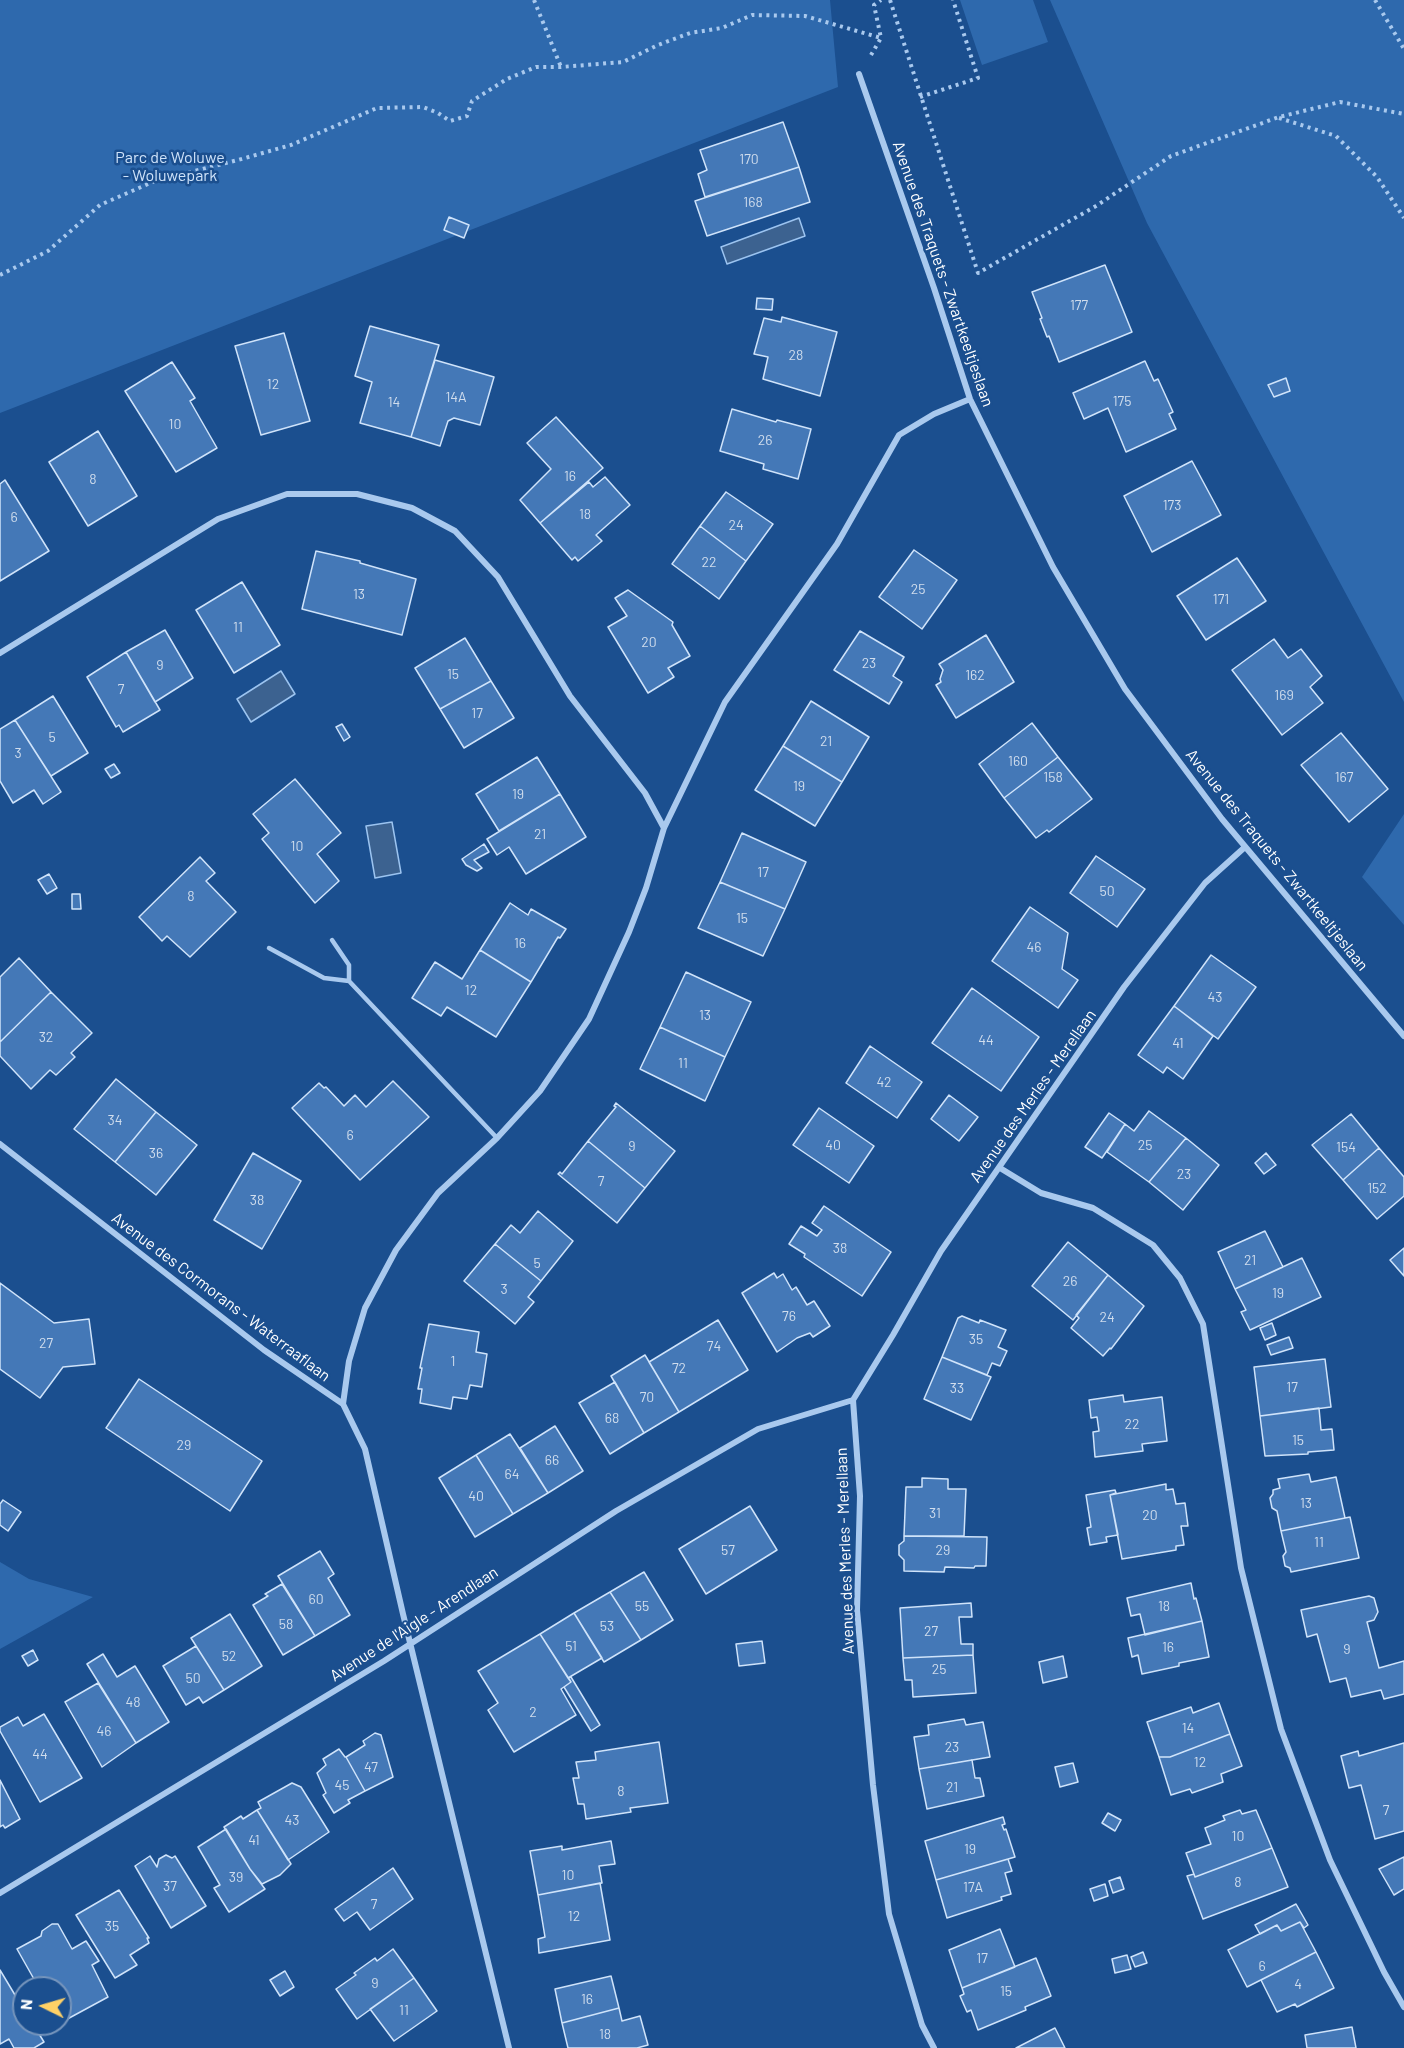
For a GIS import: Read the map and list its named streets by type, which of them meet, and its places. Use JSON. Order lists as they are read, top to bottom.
{
  "streets": {
    "street": [
      "Avenue des Traquets - Zwartkeeltjeslaan",
      "Avenue des Merles - Merellaan",
      "Avenue des Cormorans - Waterraaflaan",
      "Avenue de l'Aigle - Arendlaan"
    ]
  },
  "crossings": [
    ["Avenue des Traquets - Zwartkeeltjeslaan", "Avenue des Merles - Merellaan"],
    ["Avenue des Merles - Merellaan", "Avenue de l'Aigle - Arendlaan"]
  ],
  "parks": ["Parc de Woluwe - Woluwepark"],
  "house_numbers": [
    "170",
    "168",
    "177",
    "28",
    "12",
    "14A",
    "175",
    "14",
    "10",
    "26",
    "16",
    "8",
    "173",
    "18",
    "6",
    "24",
    "22",
    "25",
    "13",
    "171",
    "11",
    "20",
    "23",
    "9",
    "15",
    "162",
    "7",
    "169",
    "17",
    "5",
    "21",
    "3",
    "160",
    "158",
    "167",
    "19",
    "19",
    "21",
    "10",
    "17",
    "50",
    "8",
    "15",
    "16",
    "46",
    "12",
    "43",
    "13",
    "32",
    "44",
    "41",
    "11",
    "42",
    "34",
    "6",
    "40",
    "25",
    "9",
    "154",
    "36",
    "23",
    "7",
    "152",
    "38",
    "38",
    "21",
    "5",
    "26",
    "3",
    "19",
    "76",
    "24",
    "35",
    "27",
    "74",
    "1",
    "72",
    "17",
    "33",
    "70",
    "68",
    "22",
    "15",
    "29",
    "66",
    "64",
    "40",
    "13",
    "31",
    "20",
    "11",
    "57",
    "29",
    "60",
    "55",
    "18",
    "58",
    "53",
    "27",
    "51",
    "16",
    "9",
    "52",
    "25",
    "50",
    "48",
    "2",
    "14",
    "46",
    "23",
    "44",
    "12",
    "47",
    "45",
    "21",
    "8",
    "7",
    "43",
    "10",
    "41",
    "19",
    "10",
    "39",
    "8",
    "37",
    "17A",
    "7",
    "12",
    "35",
    "17",
    "6",
    "9",
    "4",
    "15",
    "16",
    "11",
    "18"
  ],
  "north": "left"
}
